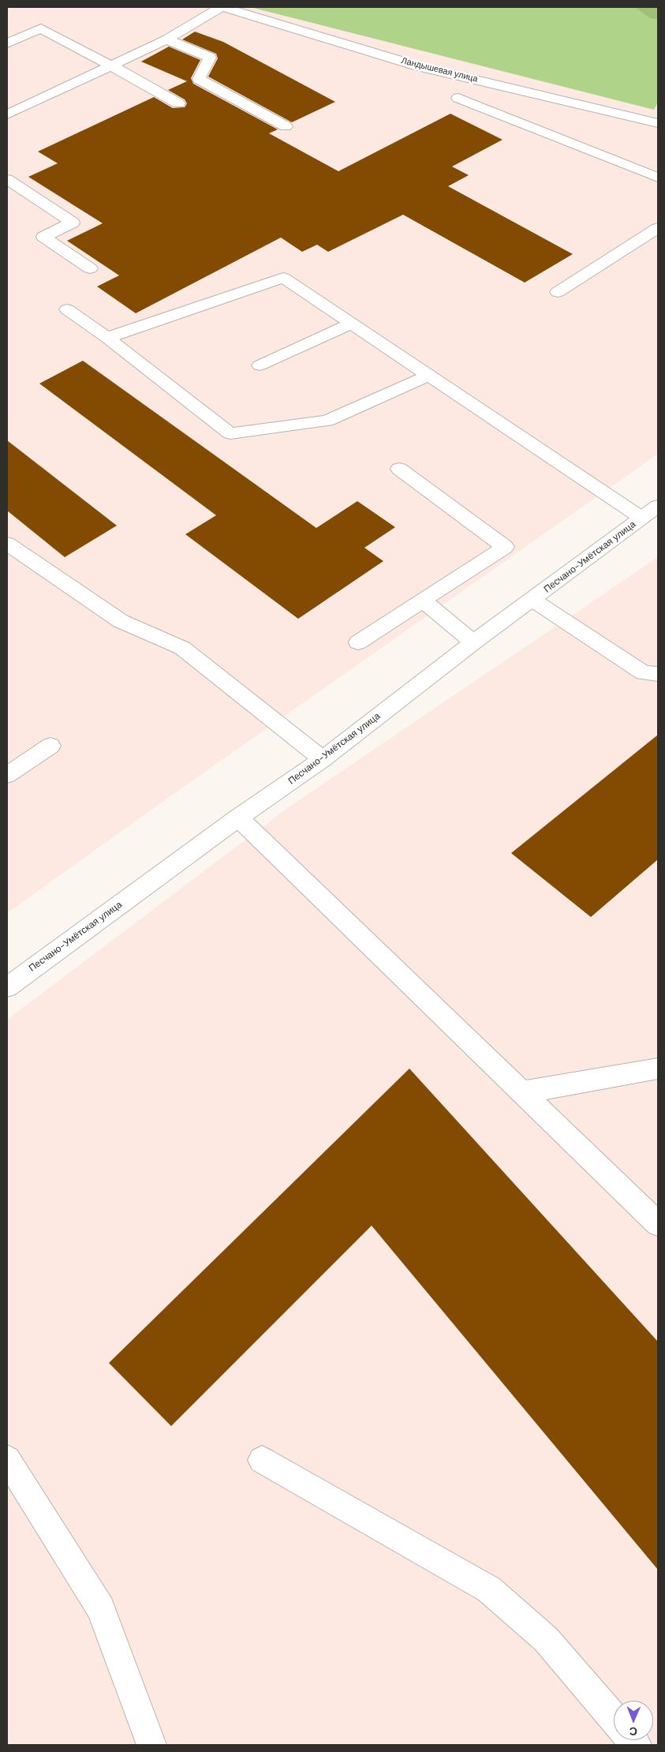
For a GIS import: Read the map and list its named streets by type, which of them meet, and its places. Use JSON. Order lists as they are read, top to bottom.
{
  "streets": {
    "main road": ["Ландышевая улица", "Песчано-Умётская улица"]
  },
  "north": "bottom"
}
